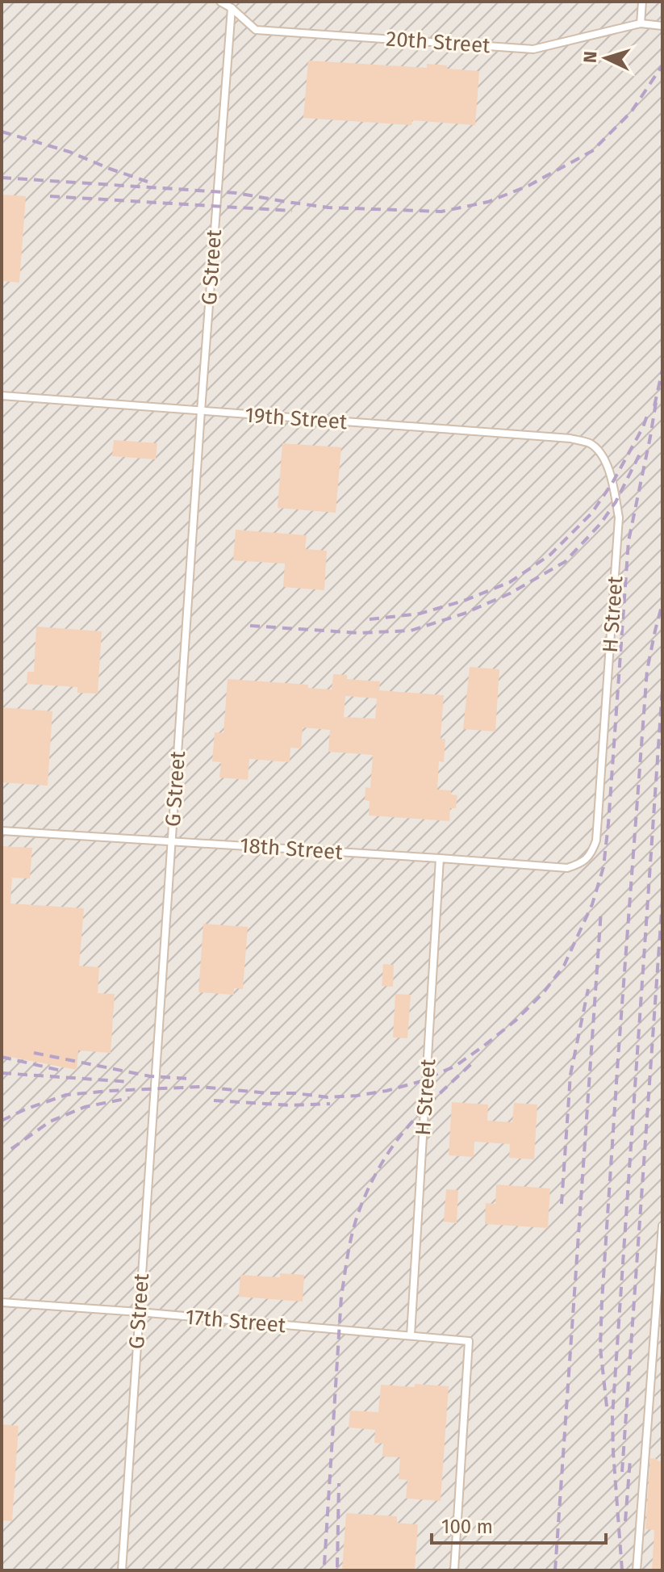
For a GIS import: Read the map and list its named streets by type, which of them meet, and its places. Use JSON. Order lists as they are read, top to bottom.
{
  "streets": {
    "lane": [
      "20th Street",
      "G Street",
      "19th Street",
      "H Street",
      "18th Street",
      "17th Street"
    ]
  },
  "crossings": [
    ["20th Street", "G Street"],
    ["G Street", "19th Street"],
    ["G Street", "18th Street"],
    ["G Street", "17th Street"],
    ["19th Street", "H Street"],
    ["H Street", "18th Street"],
    ["H Street", "17th Street"]
  ],
  "scale_bar": "100 m",
  "north": "left"
}
